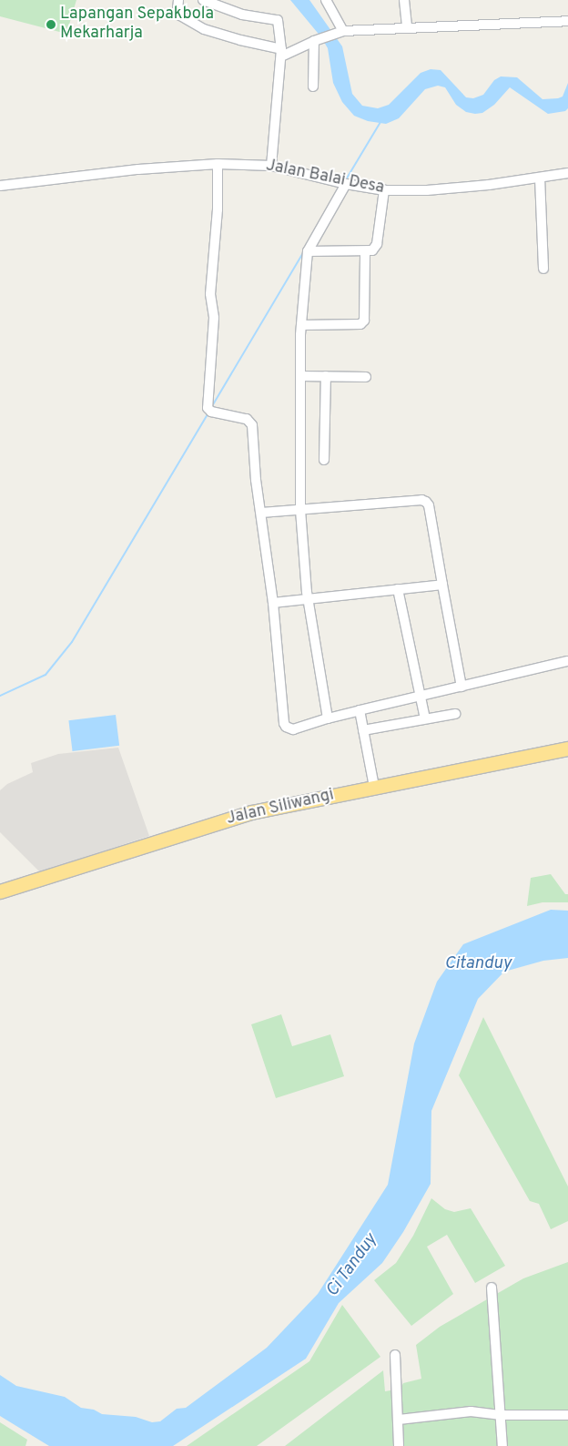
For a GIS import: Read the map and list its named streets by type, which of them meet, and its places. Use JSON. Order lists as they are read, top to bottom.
{
  "streets": {
    "highway": ["Jalan Siliwangi"],
    "street": ["Jalan Balai Desa"]
  },
  "water": ["Citanduy", "Ci Tanduy"],
  "places": ["Lapangan Sepakbola Mekarharja"]
}
